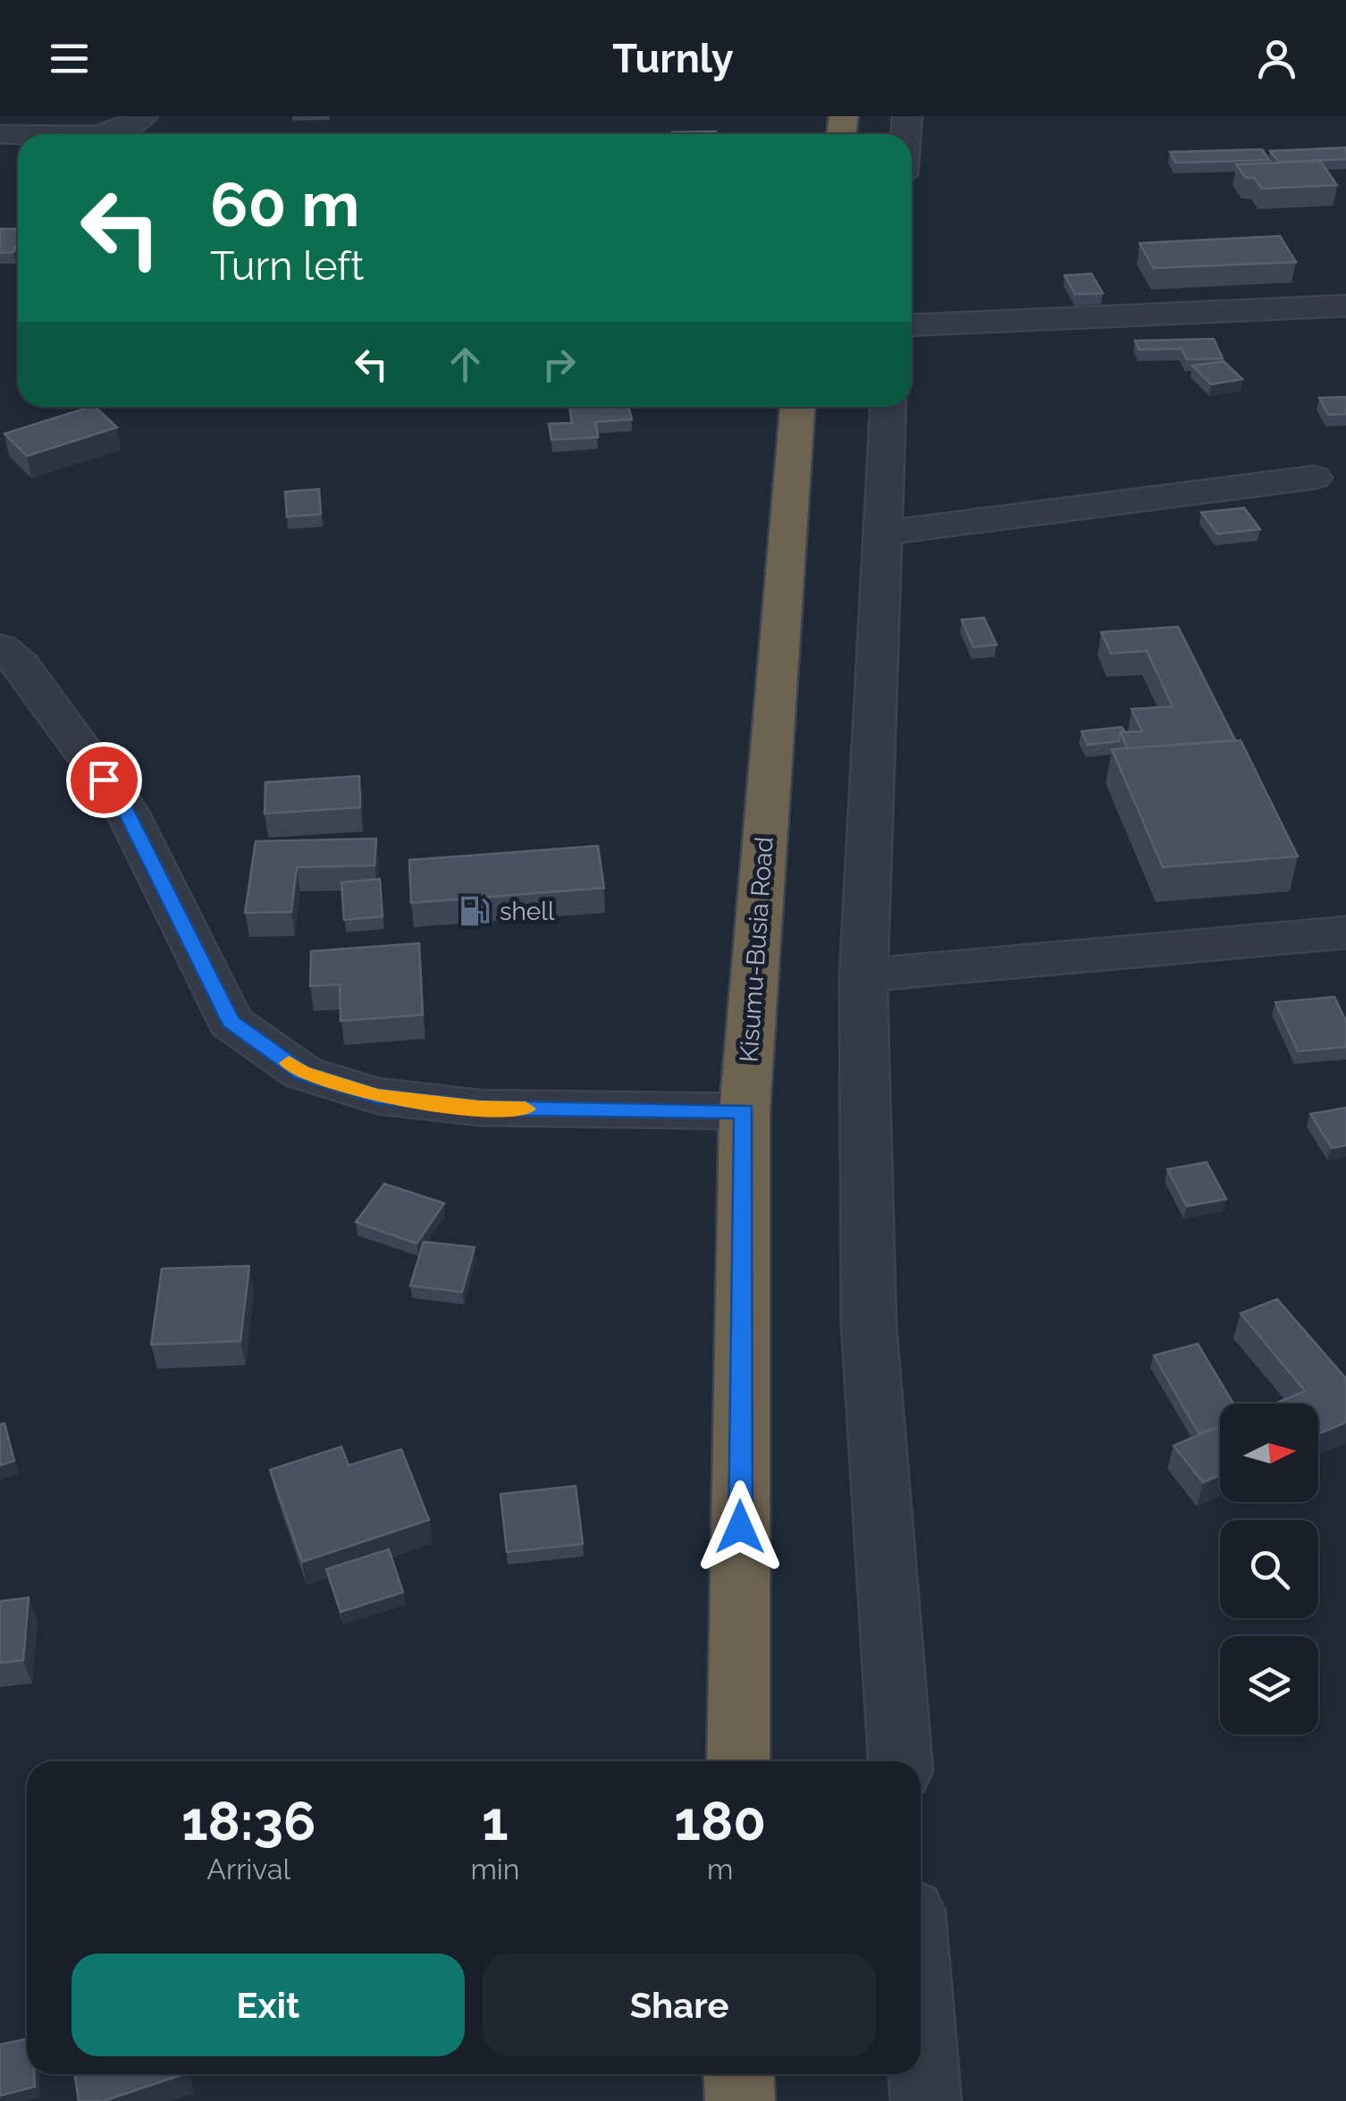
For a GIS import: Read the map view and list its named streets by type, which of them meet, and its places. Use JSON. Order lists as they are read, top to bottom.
{
  "streets": {
    "highway": ["Kisumu-Busia Road"]
  },
  "places": {
    "fuel station": ["shell"]
  },
  "north": "right",
  "page": {
    "header": "Turnly",
    "turn": ["60 m", "Turn left"],
    "eta": [
      "18:36",
      "Arrival",
      "1",
      "min",
      "180",
      "m"
    ],
    "buttons": ["Exit", "Share"]
  }
}
